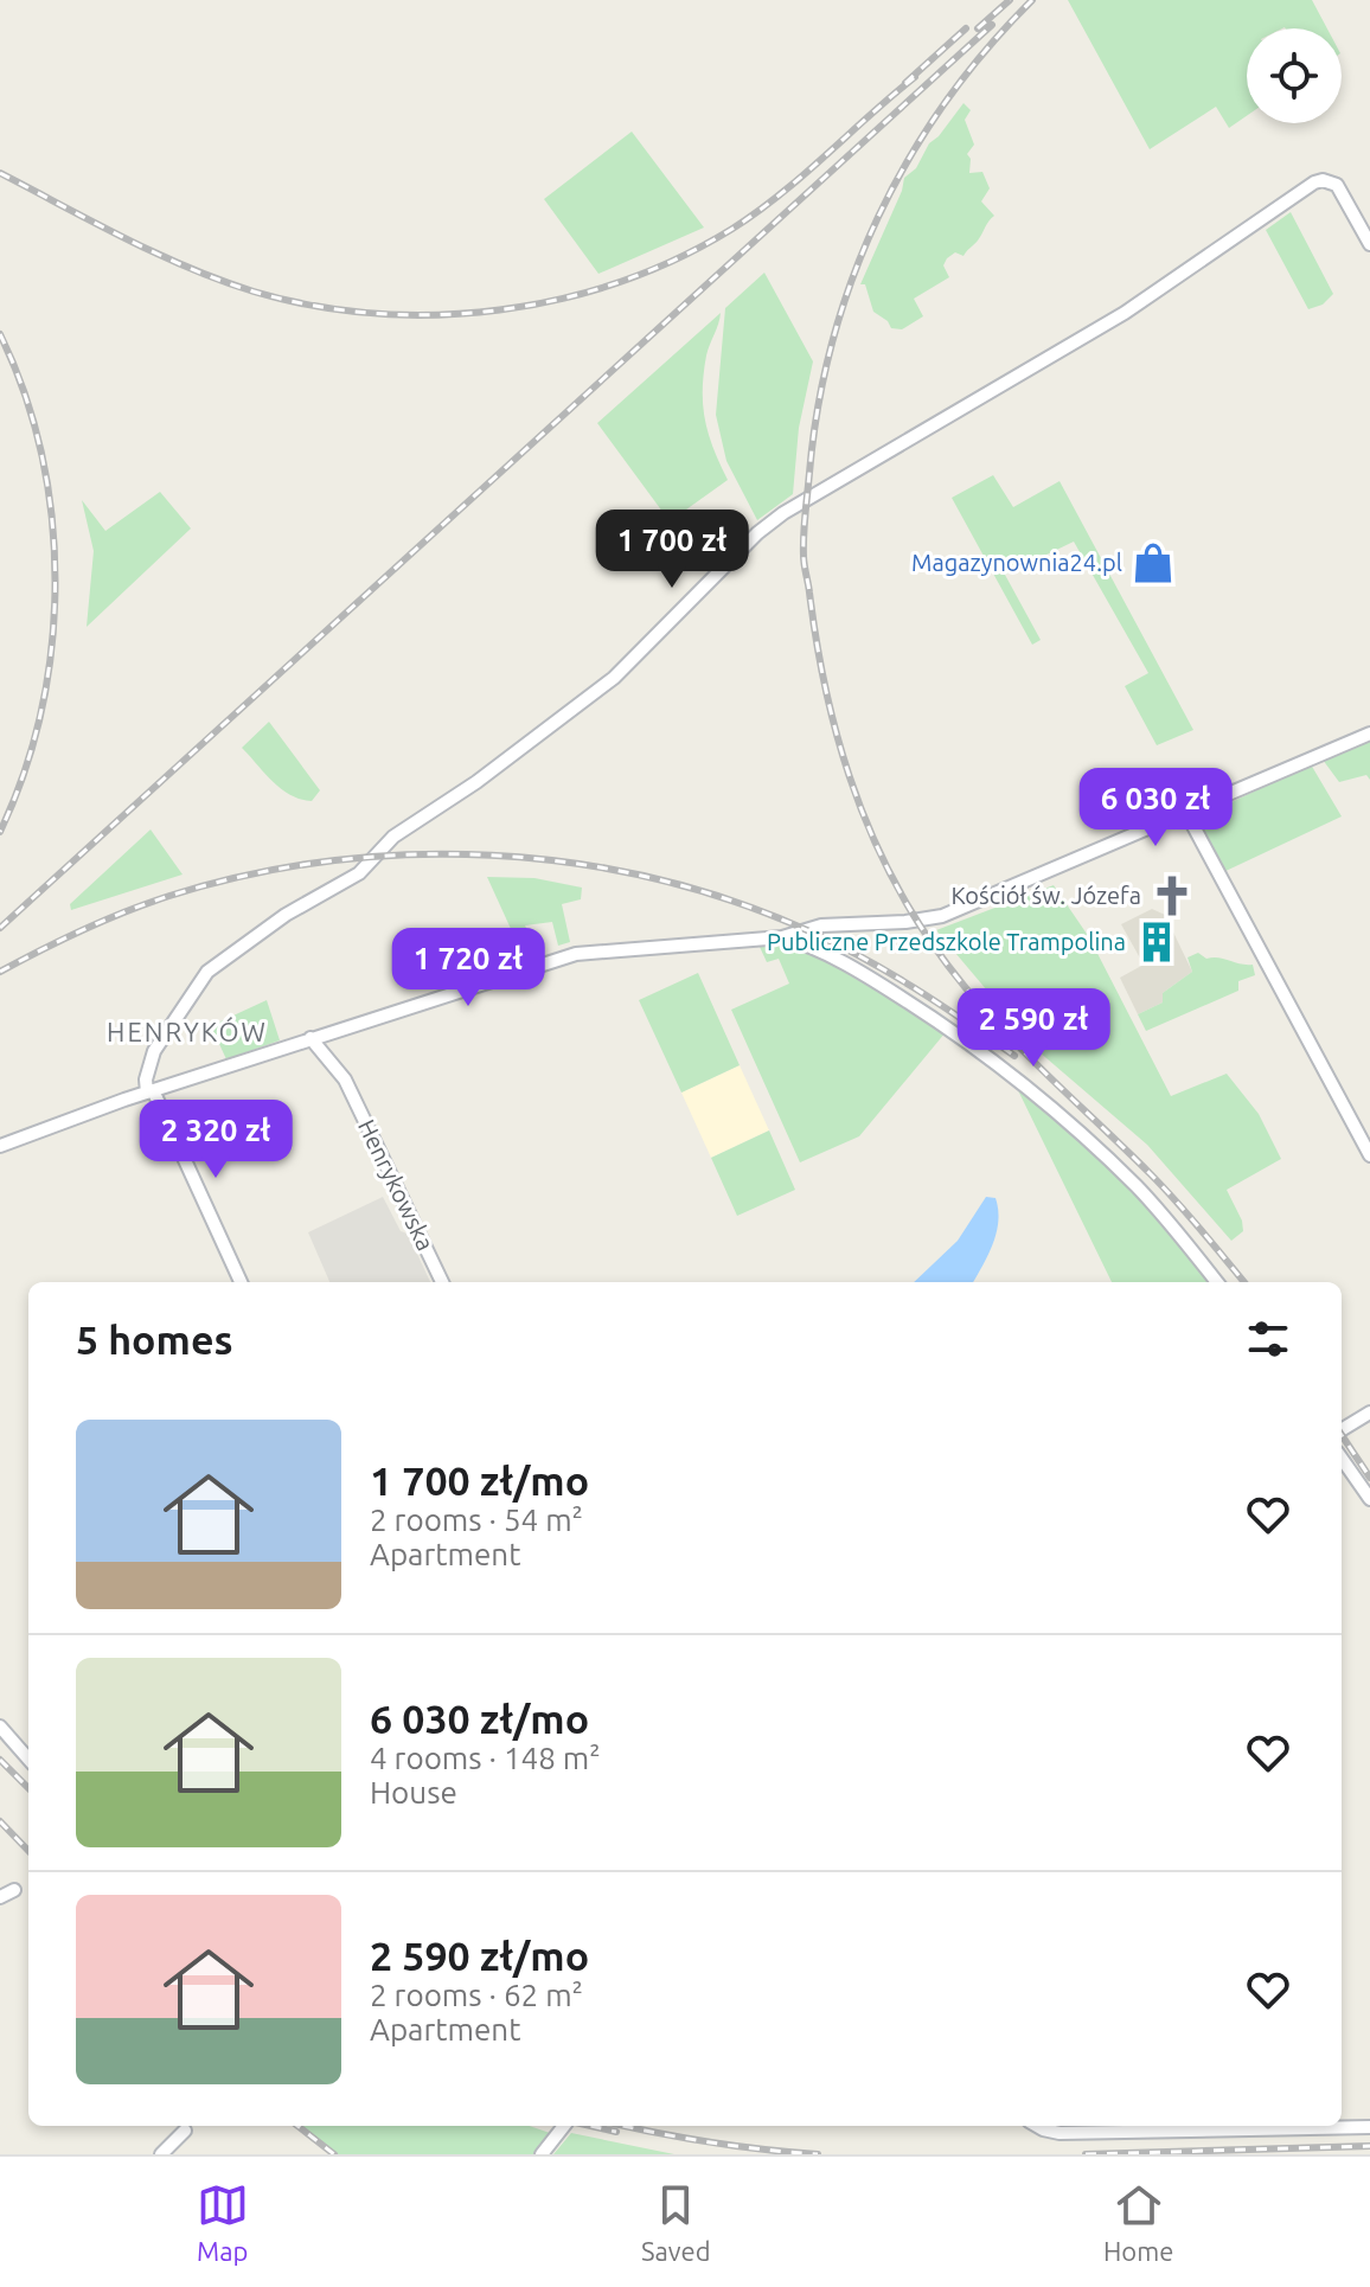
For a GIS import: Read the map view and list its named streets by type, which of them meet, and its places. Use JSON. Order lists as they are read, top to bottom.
{
  "streets": {
    "street": ["Henrykowska"]
  },
  "districts": ["HENRYKÓW"],
  "places": {
    "shop": ["Magazynownia24.pl"],
    "church": ["Kościół św. Józefa"],
    "building": ["Publiczne Przedszkole Trampolina"]
  },
  "page": {
    "price": [
      "1 700 zł",
      "6 030 zł",
      "1 720 zł",
      "2 590 zł",
      "2 320 zł"
    ],
    "heading": "5 homes",
    "list": [
      {
        "name": "1 700 zł/mo",
        "note": "2 rooms · 54 m² · Apartment"
      },
      {
        "name": "6 030 zł/mo",
        "note": "4 rooms · 148 m² · House"
      },
      {
        "name": "2 590 zł/mo",
        "note": "2 rooms · 62 m² · Apartment"
      }
    ],
    "tabs": ["Map", "Saved", "Home"]
  }
}
